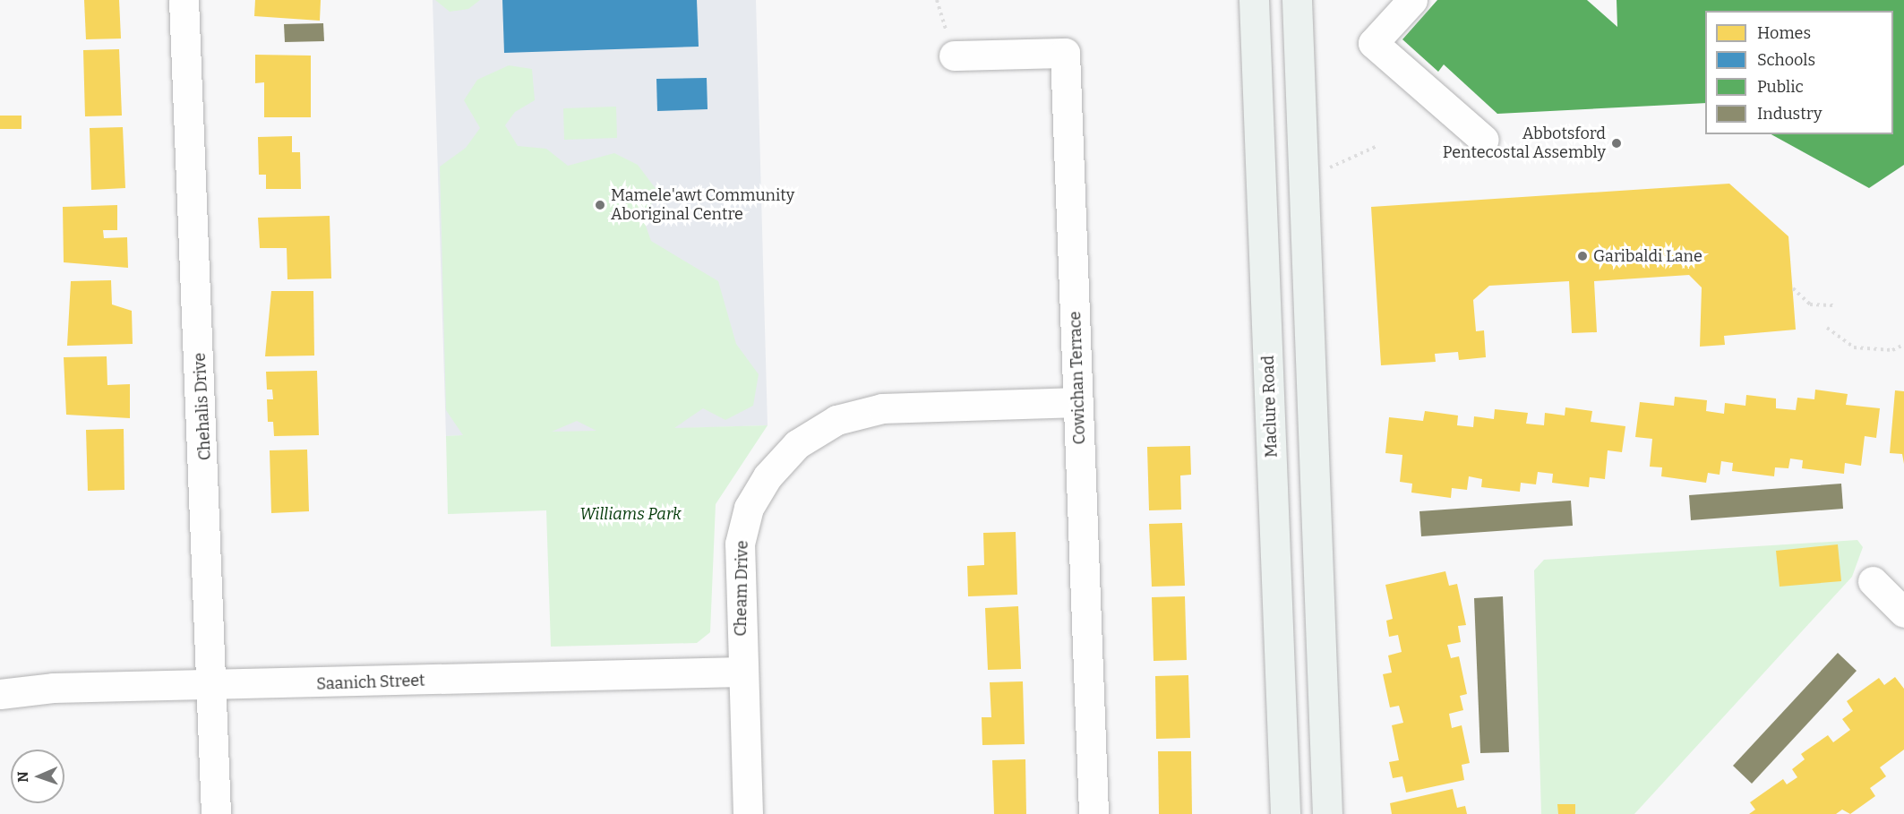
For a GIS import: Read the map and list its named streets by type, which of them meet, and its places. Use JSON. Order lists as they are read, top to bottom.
{
  "streets": {
    "main road": ["Maclure Road"],
    "street": [
      "Cowichan Terrace",
      "Chehalis Drive",
      "Cheam Drive",
      "Saanich Street"
    ]
  },
  "crossings": [
    ["Cowichan Terrace", "Cheam Drive"],
    ["Chehalis Drive", "Saanich Street"],
    ["Cheam Drive", "Saanich Street"]
  ],
  "parks": ["Williams Park"],
  "places": ["Abbotsford Pentecostal Assembly", "Mamele'awt Community Aboriginal Centre", "Garibaldi Lane"],
  "legend": [
    "Homes",
    "Schools",
    "Public",
    "Industry"
  ],
  "north": "left"
}
